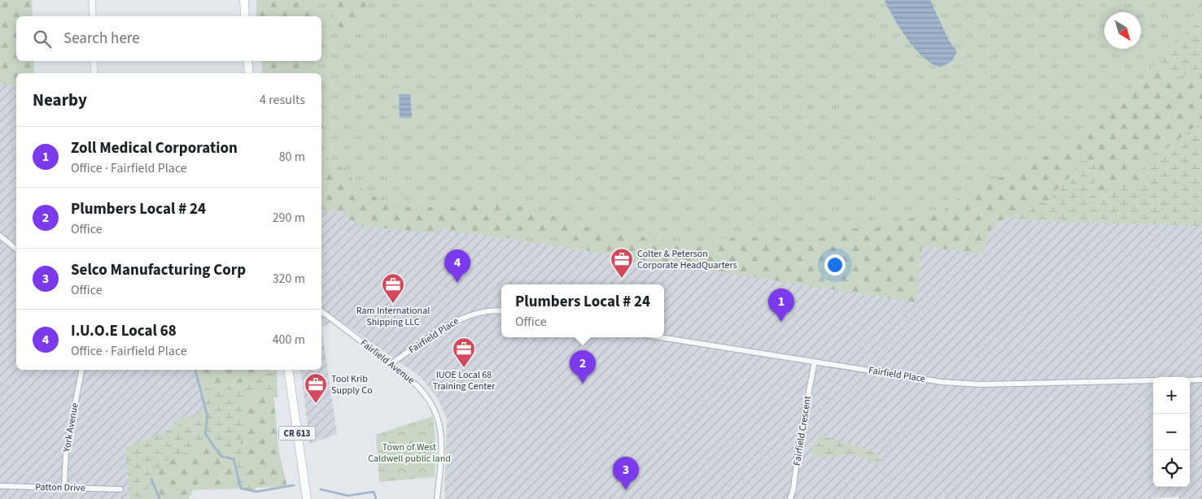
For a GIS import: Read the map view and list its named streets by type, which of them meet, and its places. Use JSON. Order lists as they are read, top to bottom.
{
  "streets": {
    "main road": ["CR 613"],
    "street": [
      "Fairfield Place",
      "Fairfield Avenue",
      "York Avenue",
      "Fairfield Crescent",
      "Patton Drive"
    ]
  },
  "crossings": [
    ["Fairfield Place", "Fairfield Avenue"],
    ["Fairfield Place", "Fairfield Crescent"],
    ["York Avenue", "Patton Drive"]
  ],
  "parks": ["Town of West Caldwell public land"],
  "places": {
    "office": [
      "Colter & Peterson Corporate HeadQuarters",
      "Ram International Shipping LLC",
      "IUOE Local 68 Training Center",
      "Tool Krib Supply Co"
    ]
  },
  "north": "bottom right",
  "page": {
    "search": "Search here",
    "heading": ["Nearby", "4 results"],
    "list": [
      {
        "mark": "1",
        "name": "Zoll Medical Corporation",
        "note": "Office · Fairfield Place",
        "value": "80 m"
      },
      {
        "mark": "2",
        "name": "Plumbers Local # 24",
        "note": "Office",
        "value": "290 m"
      },
      {
        "mark": "3",
        "name": "Selco Manufacturing Corp",
        "note": "Office",
        "value": "320 m"
      },
      {
        "mark": "4",
        "name": "I.U.O.E Local 68",
        "note": "Office · Fairfield Place",
        "value": "400 m"
      }
    ],
    "pins": [
      "4",
      "1",
      "2",
      "3"
    ],
    "popup": ["Plumbers Local # 24", "Office"],
    "map_buttons": ["+", "−"]
  }
}
